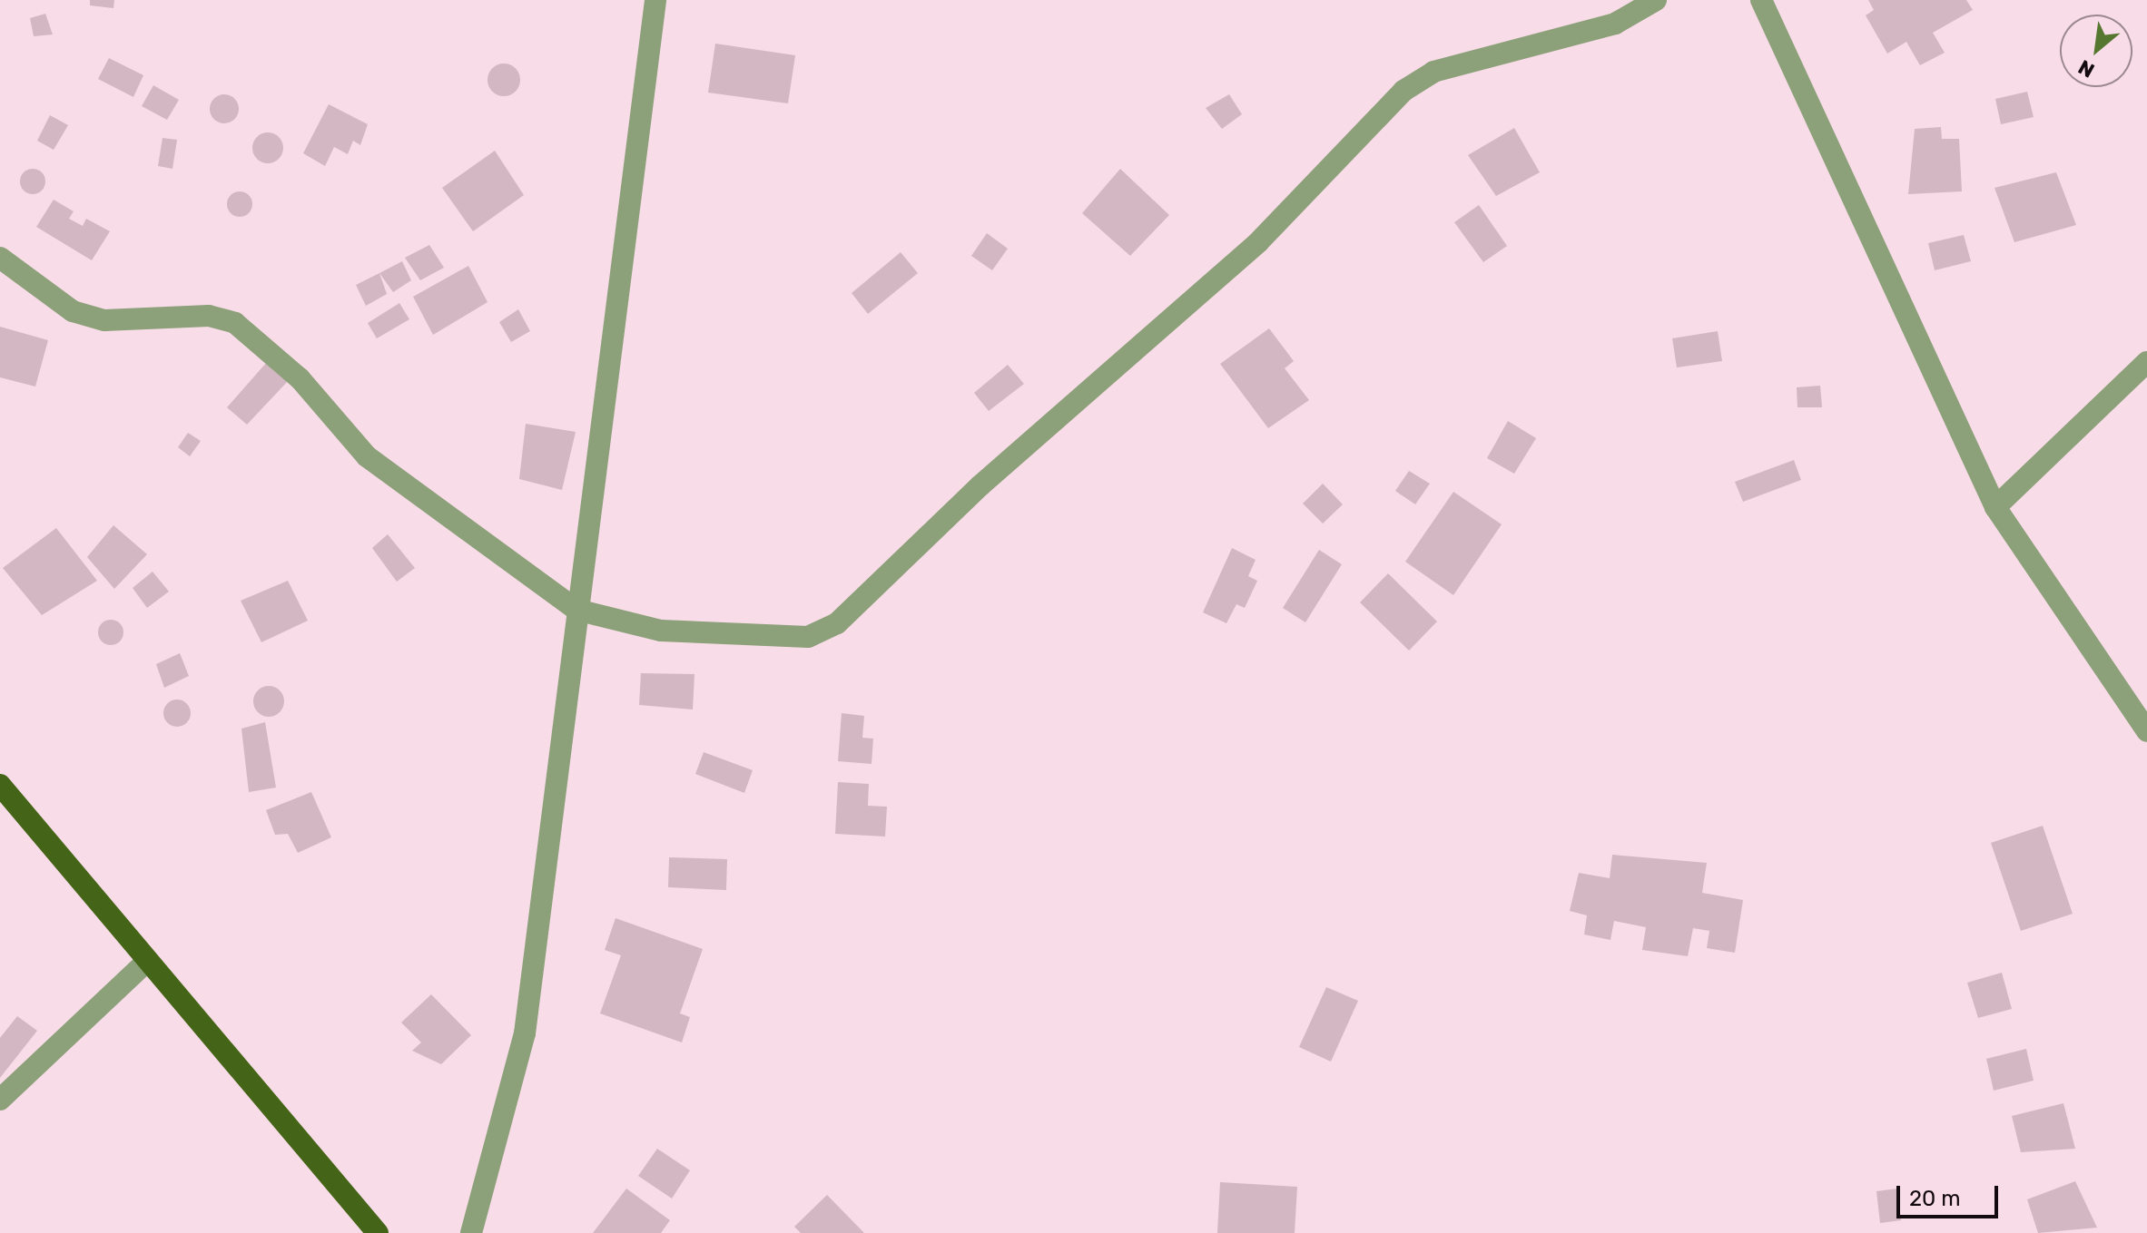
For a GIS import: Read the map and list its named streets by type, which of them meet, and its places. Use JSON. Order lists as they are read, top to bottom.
{
  "scale_bar": "20 m",
  "north": "bottom left"
}
